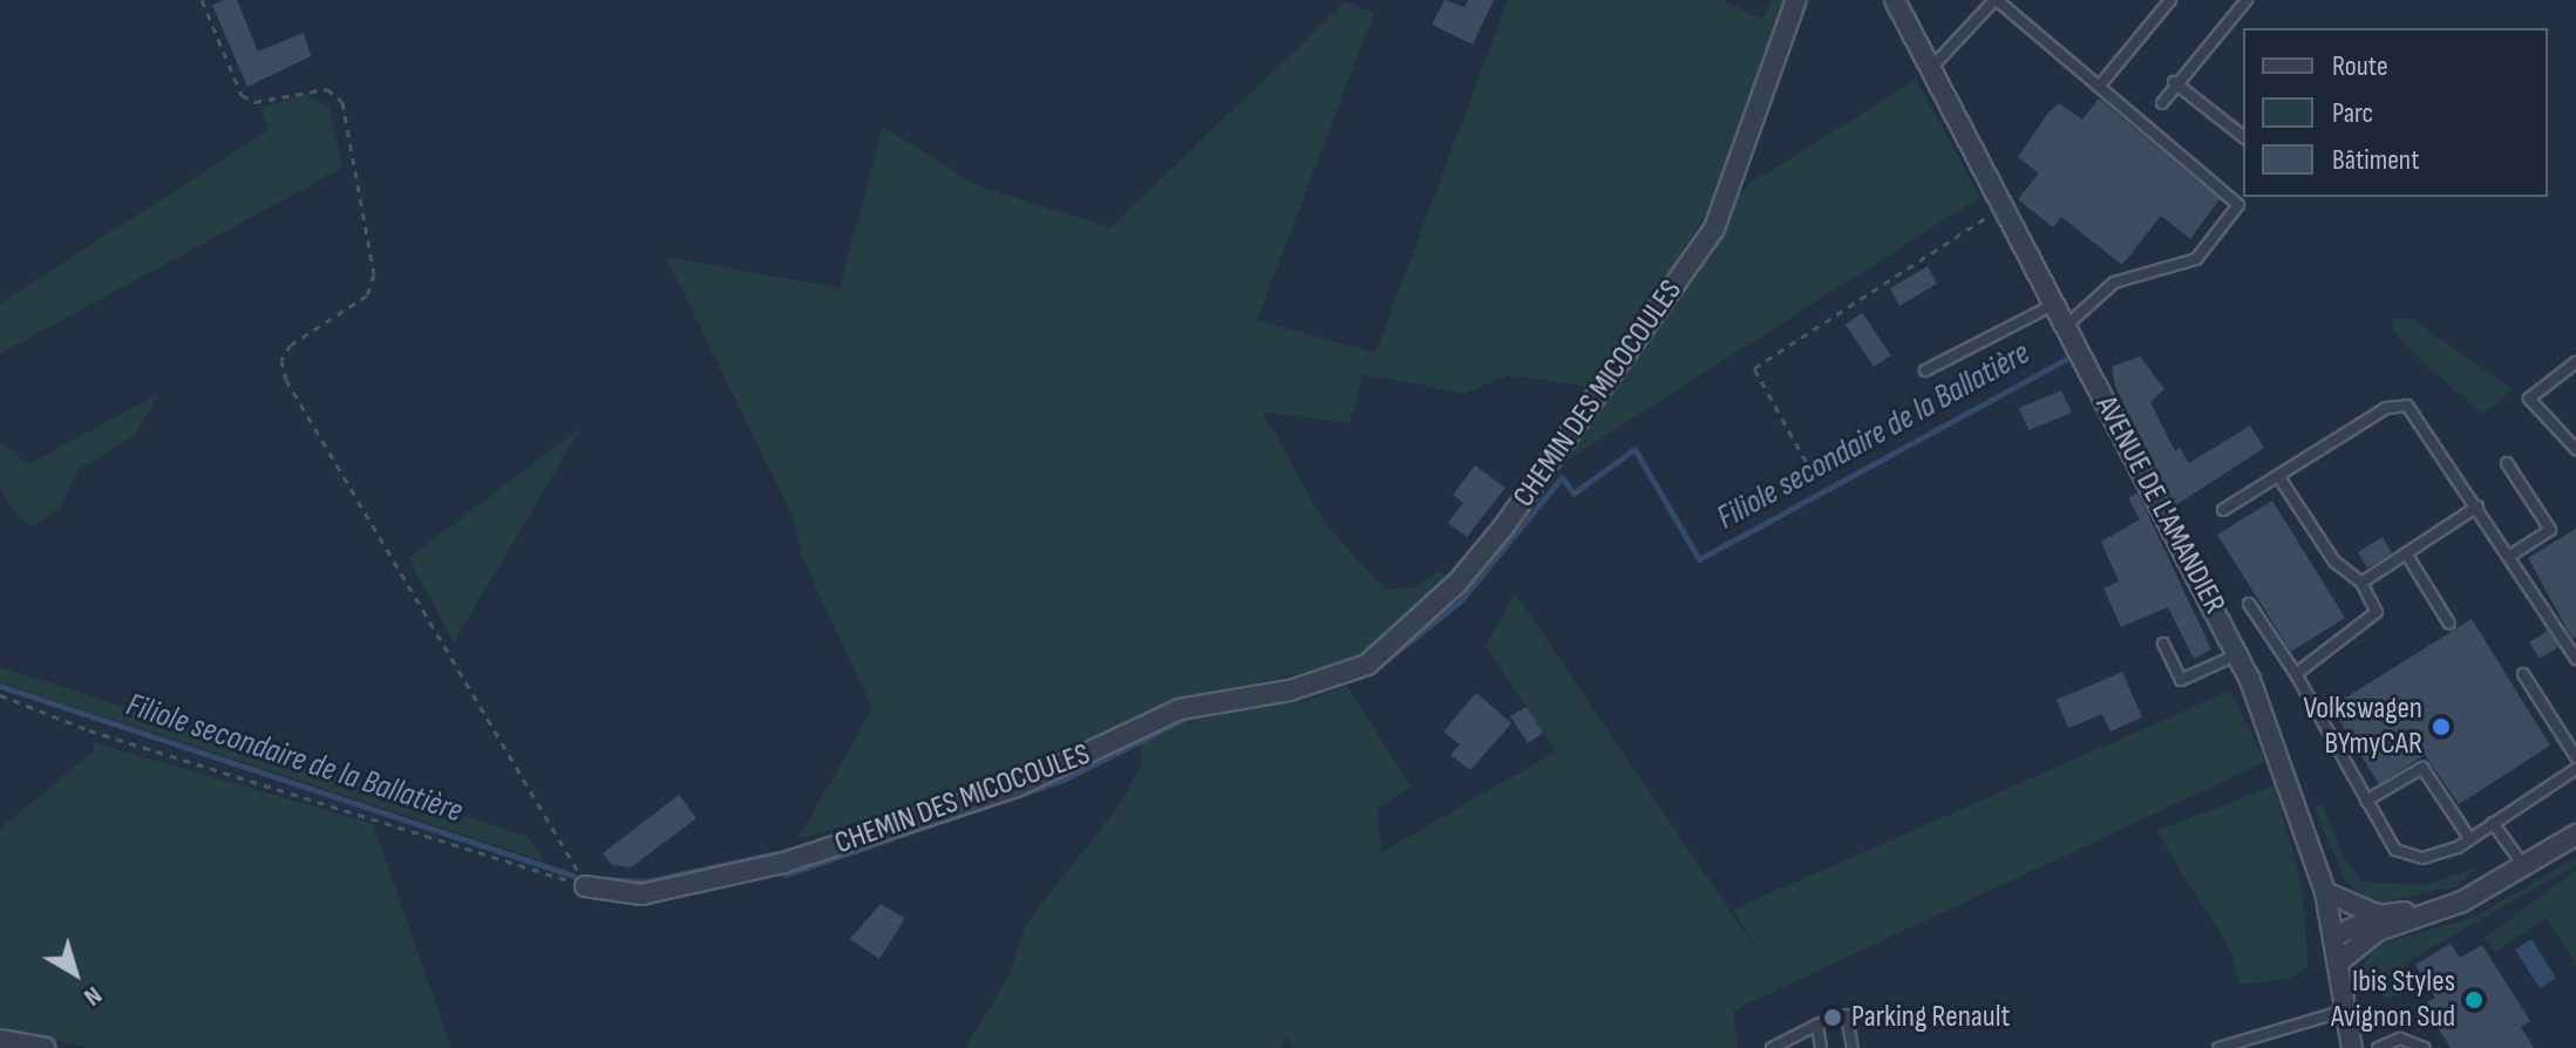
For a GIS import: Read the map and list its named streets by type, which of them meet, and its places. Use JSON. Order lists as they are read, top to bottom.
{
  "streets": {
    "street": ["CHEMIN DES MICOCOULES", "AVENUE DE L'AMANDIER"]
  },
  "water": ["Filiole secondaire de la Ballatière"],
  "places": ["Volkswagen BYmyCAR", "Ibis Styles Avignon Sud", "Parking Renault"],
  "legend": ["Route", "Parc", "Bâtiment"],
  "north": "bottom right"
}
